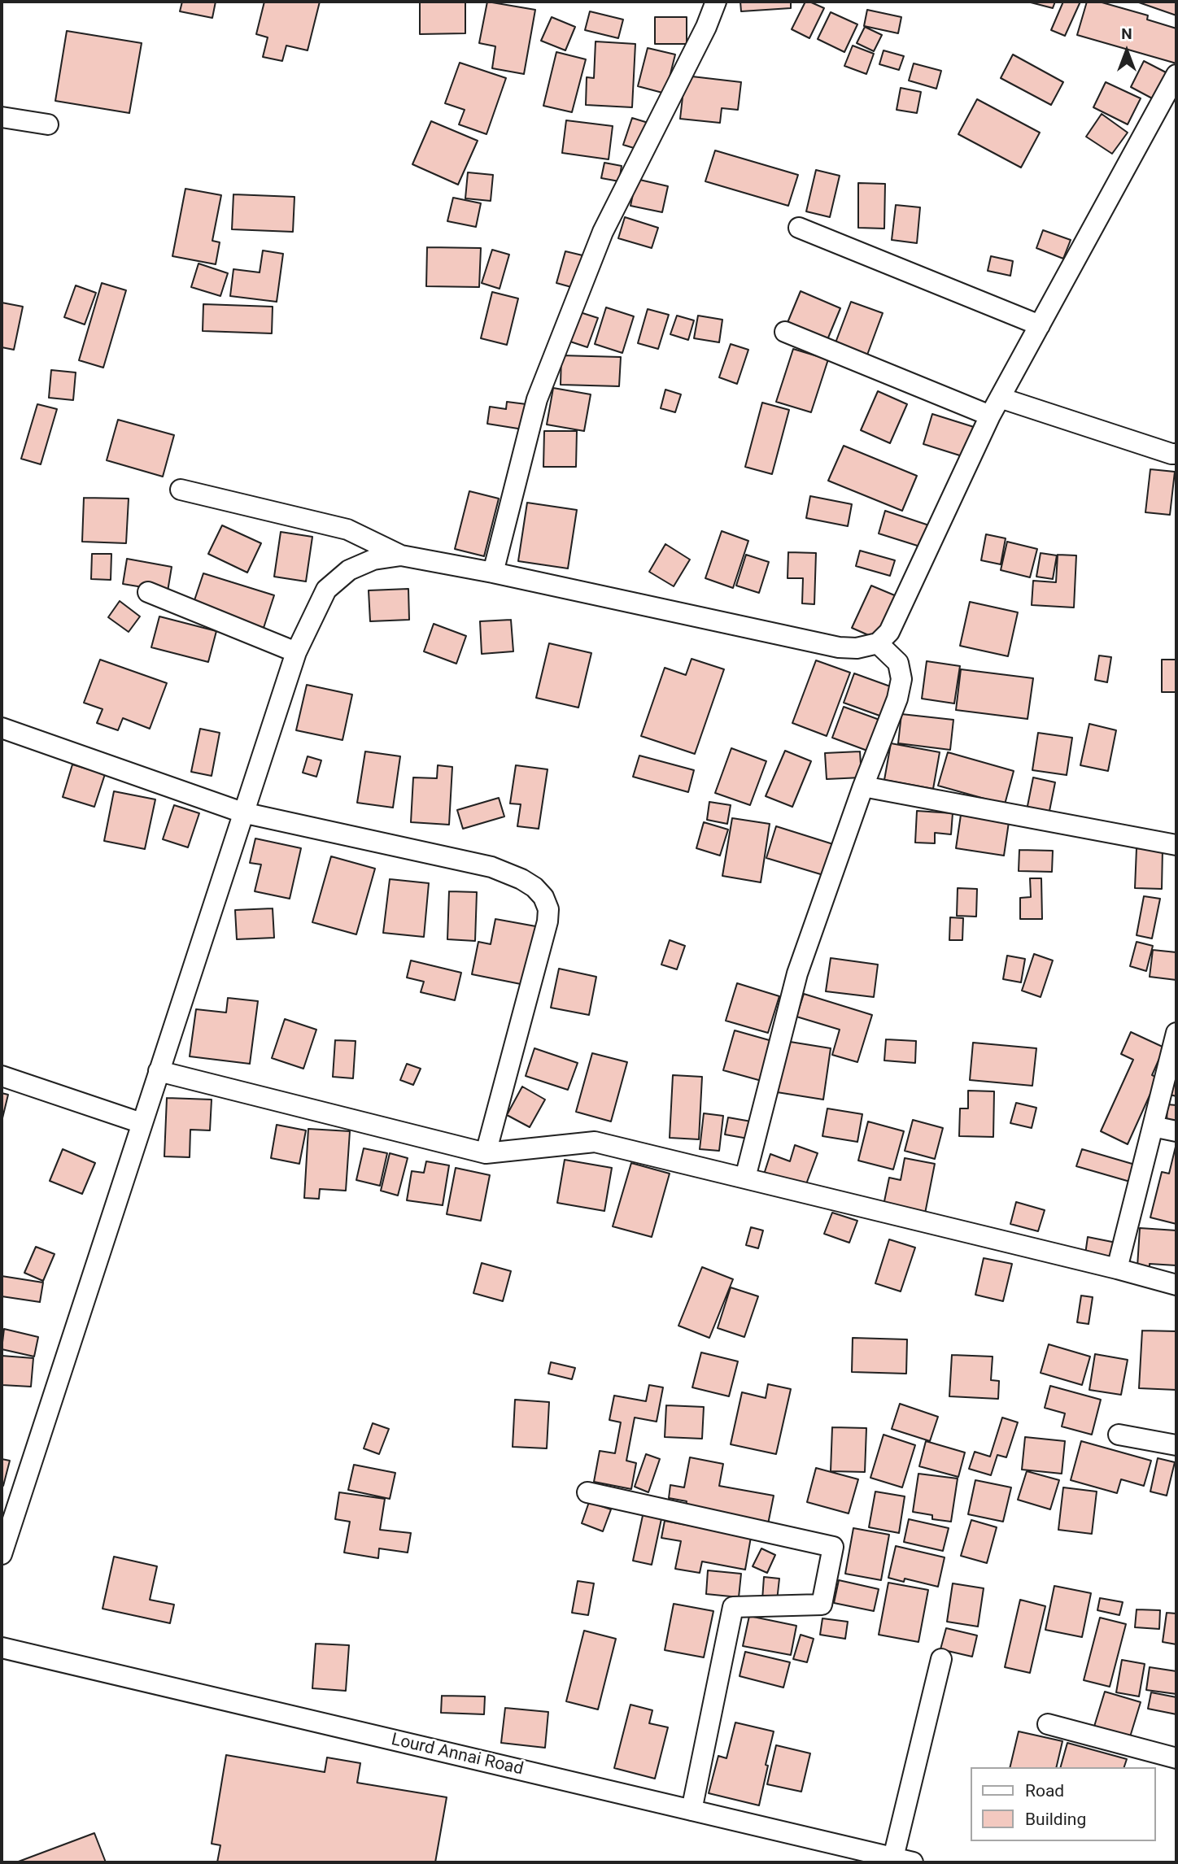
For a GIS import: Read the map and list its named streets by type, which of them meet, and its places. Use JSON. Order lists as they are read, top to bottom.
{
  "streets": {
    "street": ["Lourd Annai Road"]
  },
  "legend": ["Road", "Building"],
  "north": "top"
}
